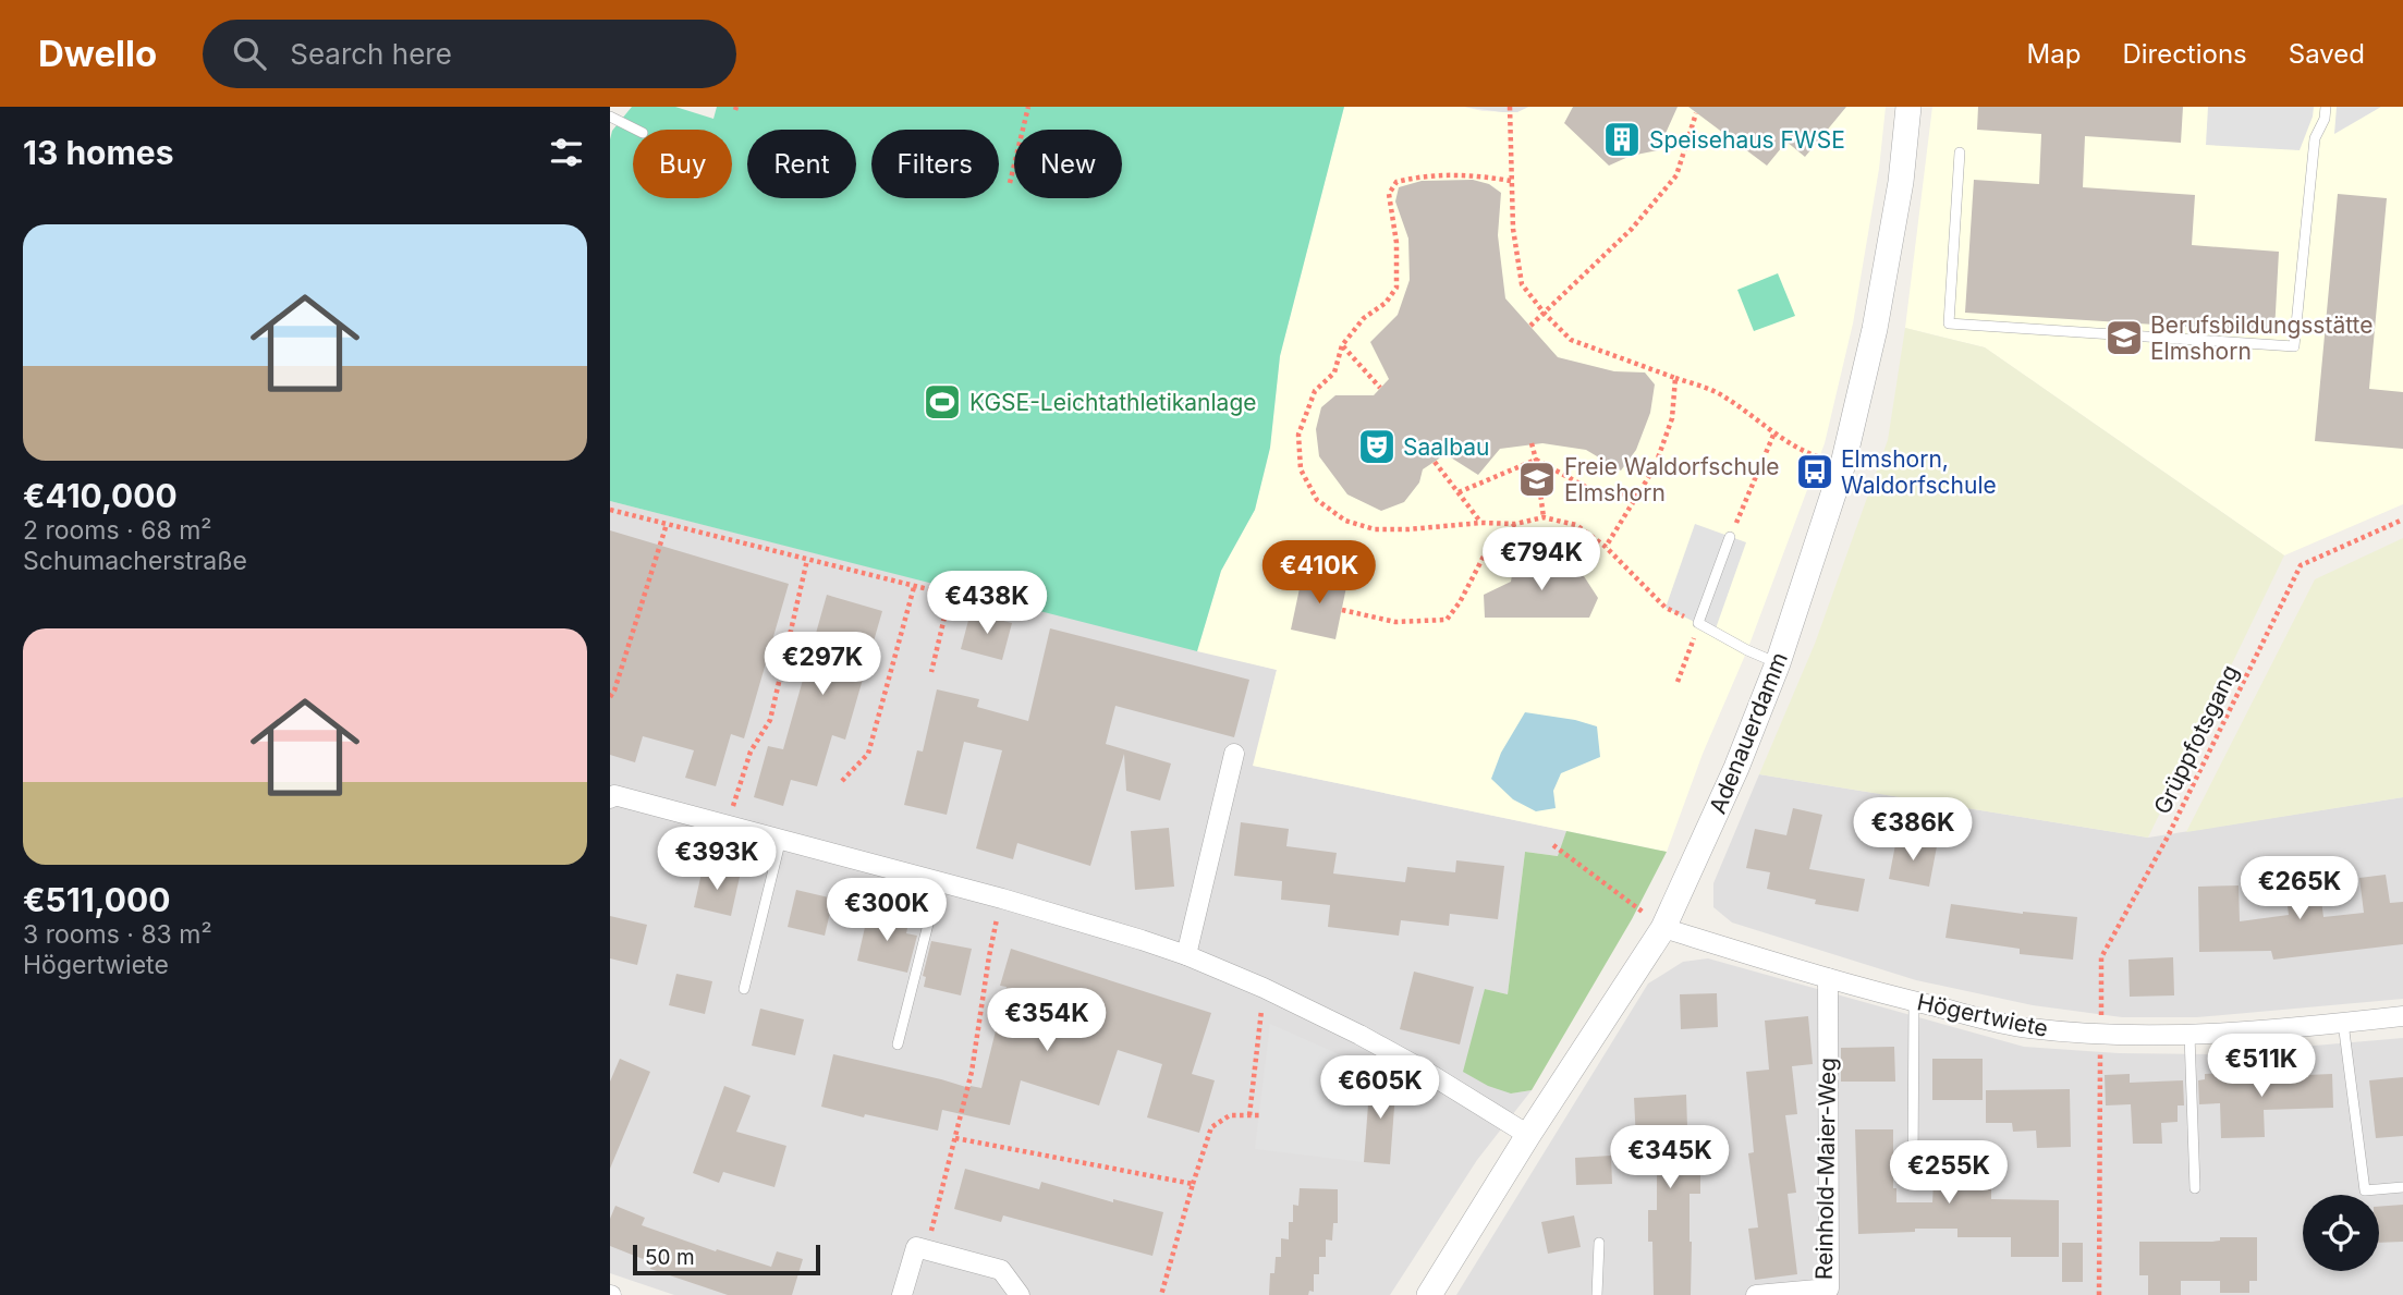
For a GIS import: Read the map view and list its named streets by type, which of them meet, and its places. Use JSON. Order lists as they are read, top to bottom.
{
  "streets": {
    "street": ["Adenauerdamm", "Högertwiete", "Reinhold-Maier-Weg"],
    "path": ["Grüppfotsgang"]
  },
  "crossings": [
    ["Adenauerdamm", "Högertwiete"],
    ["Grüppfotsgang", "Högertwiete"],
    ["Högertwiete", "Reinhold-Maier-Weg"]
  ],
  "places": {
    "building": ["Speisehaus FWSE"],
    "school or university": ["Berufsbildungsstätte Elmshorn", "Freie Waldorfschule Elmshorn"],
    "sports": ["KGSE-Leichtathletikanlage"],
    "theatre": ["Saalbau"],
    "bus stop": ["Elmshorn, Waldorfschule"]
  },
  "scale_bar": "50 m",
  "page": {
    "header": "Dwello",
    "search": "Search here",
    "nav": ["Map", "Directions", "Saved"],
    "heading": "13 homes",
    "chip": [
      "Buy",
      "Rent",
      "Filters",
      "New"
    ],
    "list": [
      {
        "name": "€410,000",
        "note": "2 rooms · 68 m² · Schumacherstraße"
      },
      {
        "name": "€511,000",
        "note": "3 rooms · 83 m² · Högertwiete"
      }
    ],
    "price": [
      "€794K",
      "€410K",
      "€438K",
      "€297K",
      "€386K",
      "€393K",
      "€265K",
      "€300K",
      "€354K",
      "€511K",
      "€605K",
      "€345K",
      "€255K"
    ],
    "scale": "50 m"
  }
}
